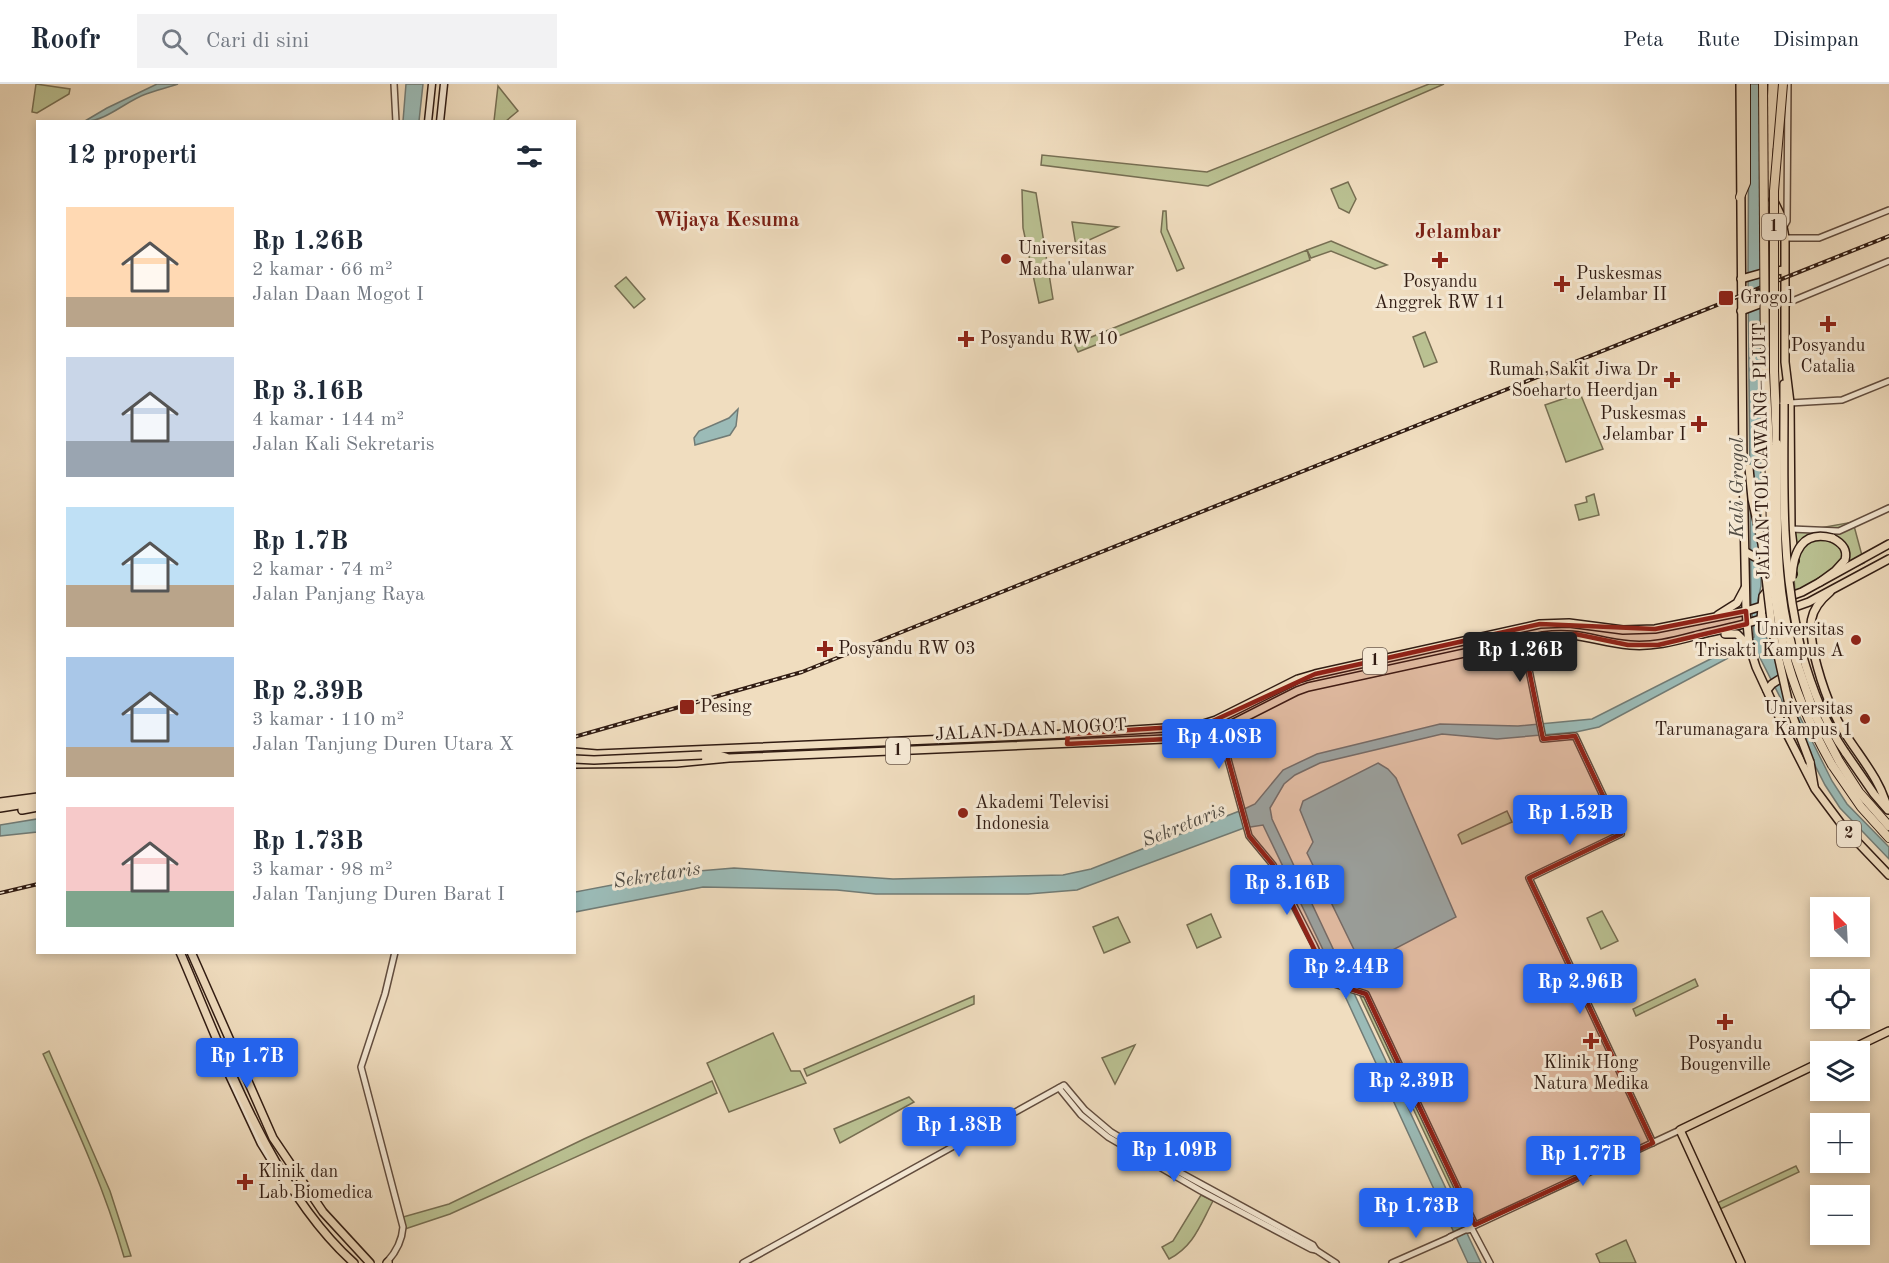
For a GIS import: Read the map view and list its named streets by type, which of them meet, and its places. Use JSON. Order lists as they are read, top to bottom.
{
  "streets": {
    "highway": ["1", "JALAN TOL CAWANG–PLUIT"],
    "main road": ["JALAN DAAN MOGOT", "2"]
  },
  "crossings": [
    ["1", "JALAN DAAN MOGOT"]
  ],
  "districts": ["Wijaya Kesuma", "Jelambar"],
  "water": ["Kali Grogol", "Sekretaris"],
  "places": {
    "other": [
      "Universitas Matha'ulanwar",
      "Universitas Trisakti Kampus A",
      "Universitas Tarumanagara Kampus 1",
      "Akademi Televisi Indonesia"
    ],
    "health": [
      "Posyandu Anggrek RW 11",
      "Puskesmas Jelambar II",
      "Posyandu Catalia",
      "Posyandu RW 10",
      "Rumah Sakit Jiwa Dr Soeharto Heerdjan",
      "Puskesmas Jelambar I",
      "Posyandu RW 03",
      "Posyandu Bougenville",
      "Klinik Hong Natura Medika",
      "Klinik dan Lab Biomedica"
    ],
    "transit": ["Grogol", "Pesing"]
  },
  "north": "top left",
  "page": {
    "header": "Roofr",
    "search": "Cari di sini",
    "nav": ["Peta", "Rute", "Disimpan"],
    "heading": "12 properti",
    "list": [
      {
        "name": "Rp 1.26B",
        "note": "2 kamar · 66 m² · Jalan Daan Mogot I"
      },
      {
        "name": "Rp 3.16B",
        "note": "4 kamar · 144 m² · Jalan Kali Sekretaris"
      },
      {
        "name": "Rp 1.7B",
        "note": "2 kamar · 74 m² · Jalan Panjang Raya"
      },
      {
        "name": "Rp 2.39B",
        "note": "3 kamar · 110 m² · Jalan Tanjung Duren Utara X"
      },
      {
        "name": "Rp 1.73B",
        "note": "3 kamar · 98 m² · Jalan Tanjung Duren Barat I"
      }
    ],
    "price": [
      "Rp 1.26B",
      "Rp 4.08B",
      "Rp 1.52B",
      "Rp 3.16B",
      "Rp 2.44B",
      "Rp 2.96B",
      "Rp 1.7B",
      "Rp 2.39B",
      "Rp 1.38B",
      "Rp 1.09B",
      "Rp 1.77B",
      "Rp 1.73B"
    ],
    "map_buttons": ["+", "−"]
  }
}
